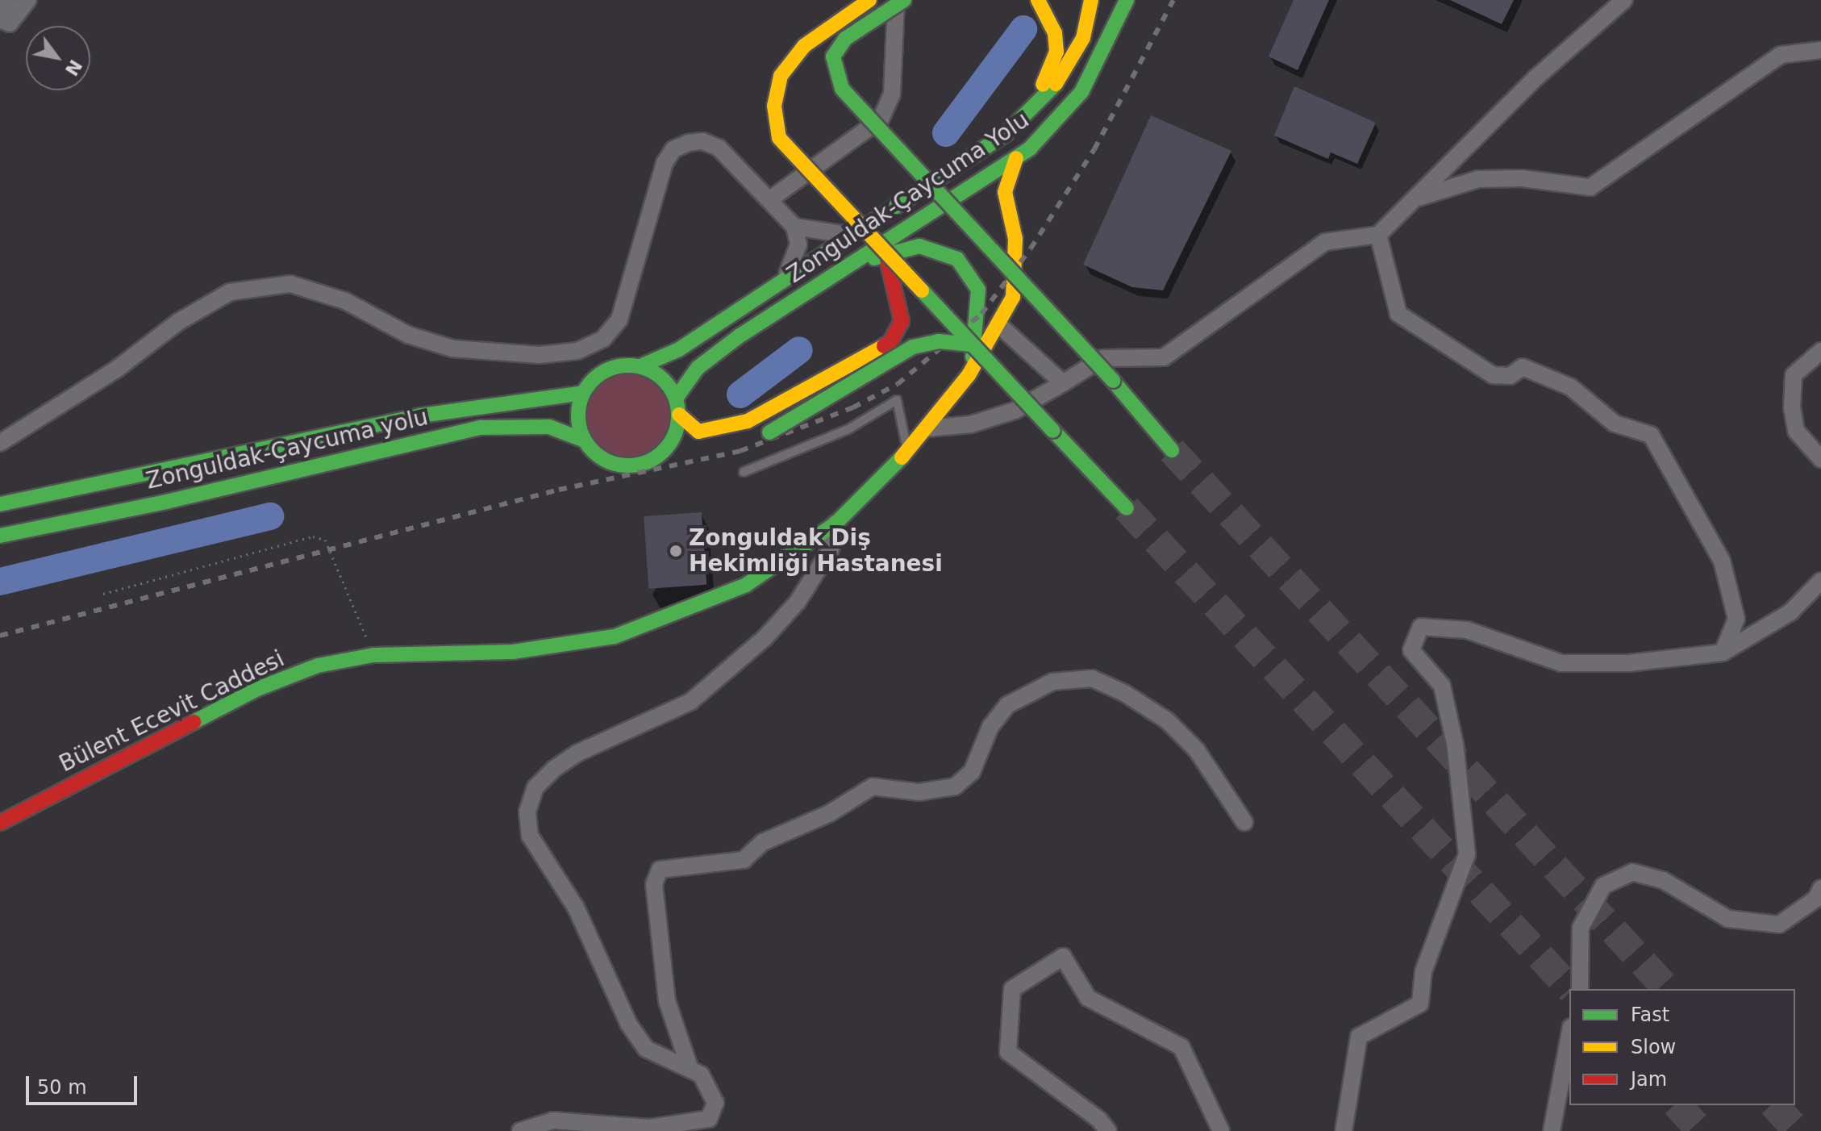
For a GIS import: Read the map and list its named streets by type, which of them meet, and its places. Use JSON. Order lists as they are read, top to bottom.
{
  "streets": {
    "main road": ["Zonguldak-Çaycuma Yolu", "Zonguldak-Çaycuma yolu", "Bülent Ecevit Caddesi"]
  },
  "crossings": [
    ["Zonguldak-Çaycuma Yolu", "Zonguldak-Çaycuma yolu"],
    ["Zonguldak-Çaycuma Yolu", "Bülent Ecevit Caddesi"]
  ],
  "places": ["Zonguldak Diş Hekimliği Hastanesi"],
  "legend": ["Fast", "Slow", "Jam"],
  "scale_bar": "50 m",
  "north": "bottom right"
}
